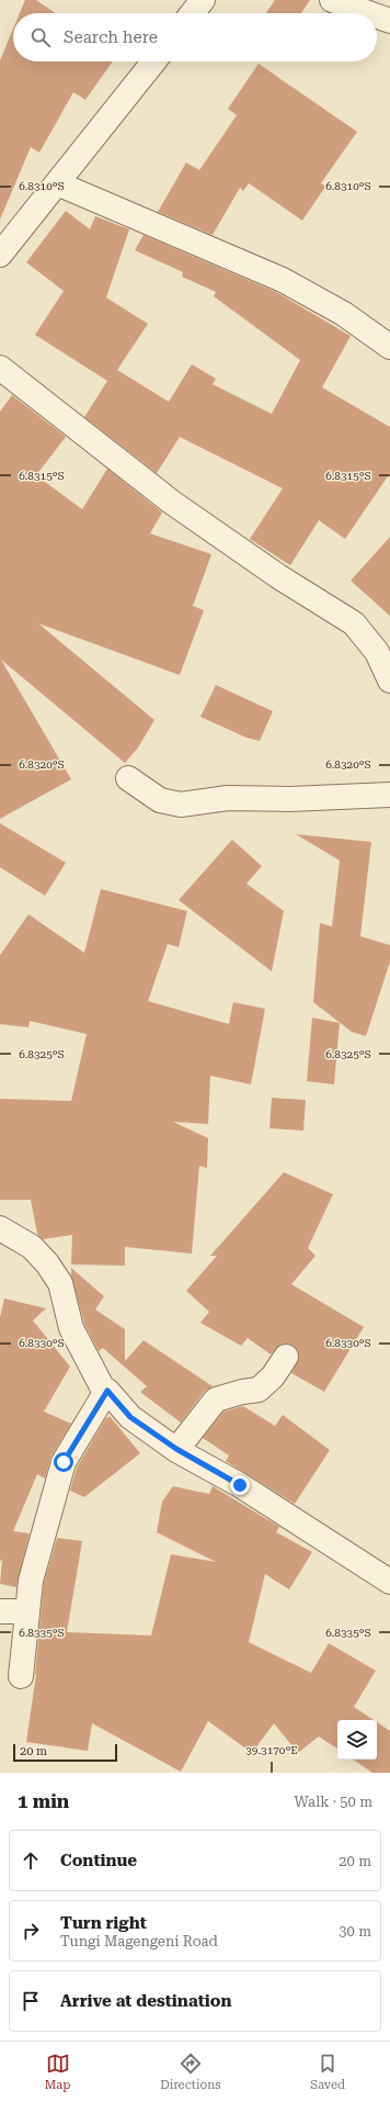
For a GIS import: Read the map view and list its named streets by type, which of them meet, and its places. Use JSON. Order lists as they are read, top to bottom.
{
  "scale_bar": "20 m",
  "page": {
    "search": "Search here",
    "scale": "20 m",
    "heading": ["1 min", "Walk · 50 m"],
    "list": [
      ["Continue", "20 m"],
      ["Turn right", "Tungi Magengeni Road", "30 m"],
      "Arrive at destination"
    ],
    "nav": ["Map", "Directions", "Saved"]
  },
  "coordinates": [
    "6.8310°S",
    "6.8315°S",
    "6.8320°S",
    "6.8325°S",
    "6.8330°S",
    "6.8335°S",
    "39.3170°E"
  ]
}
